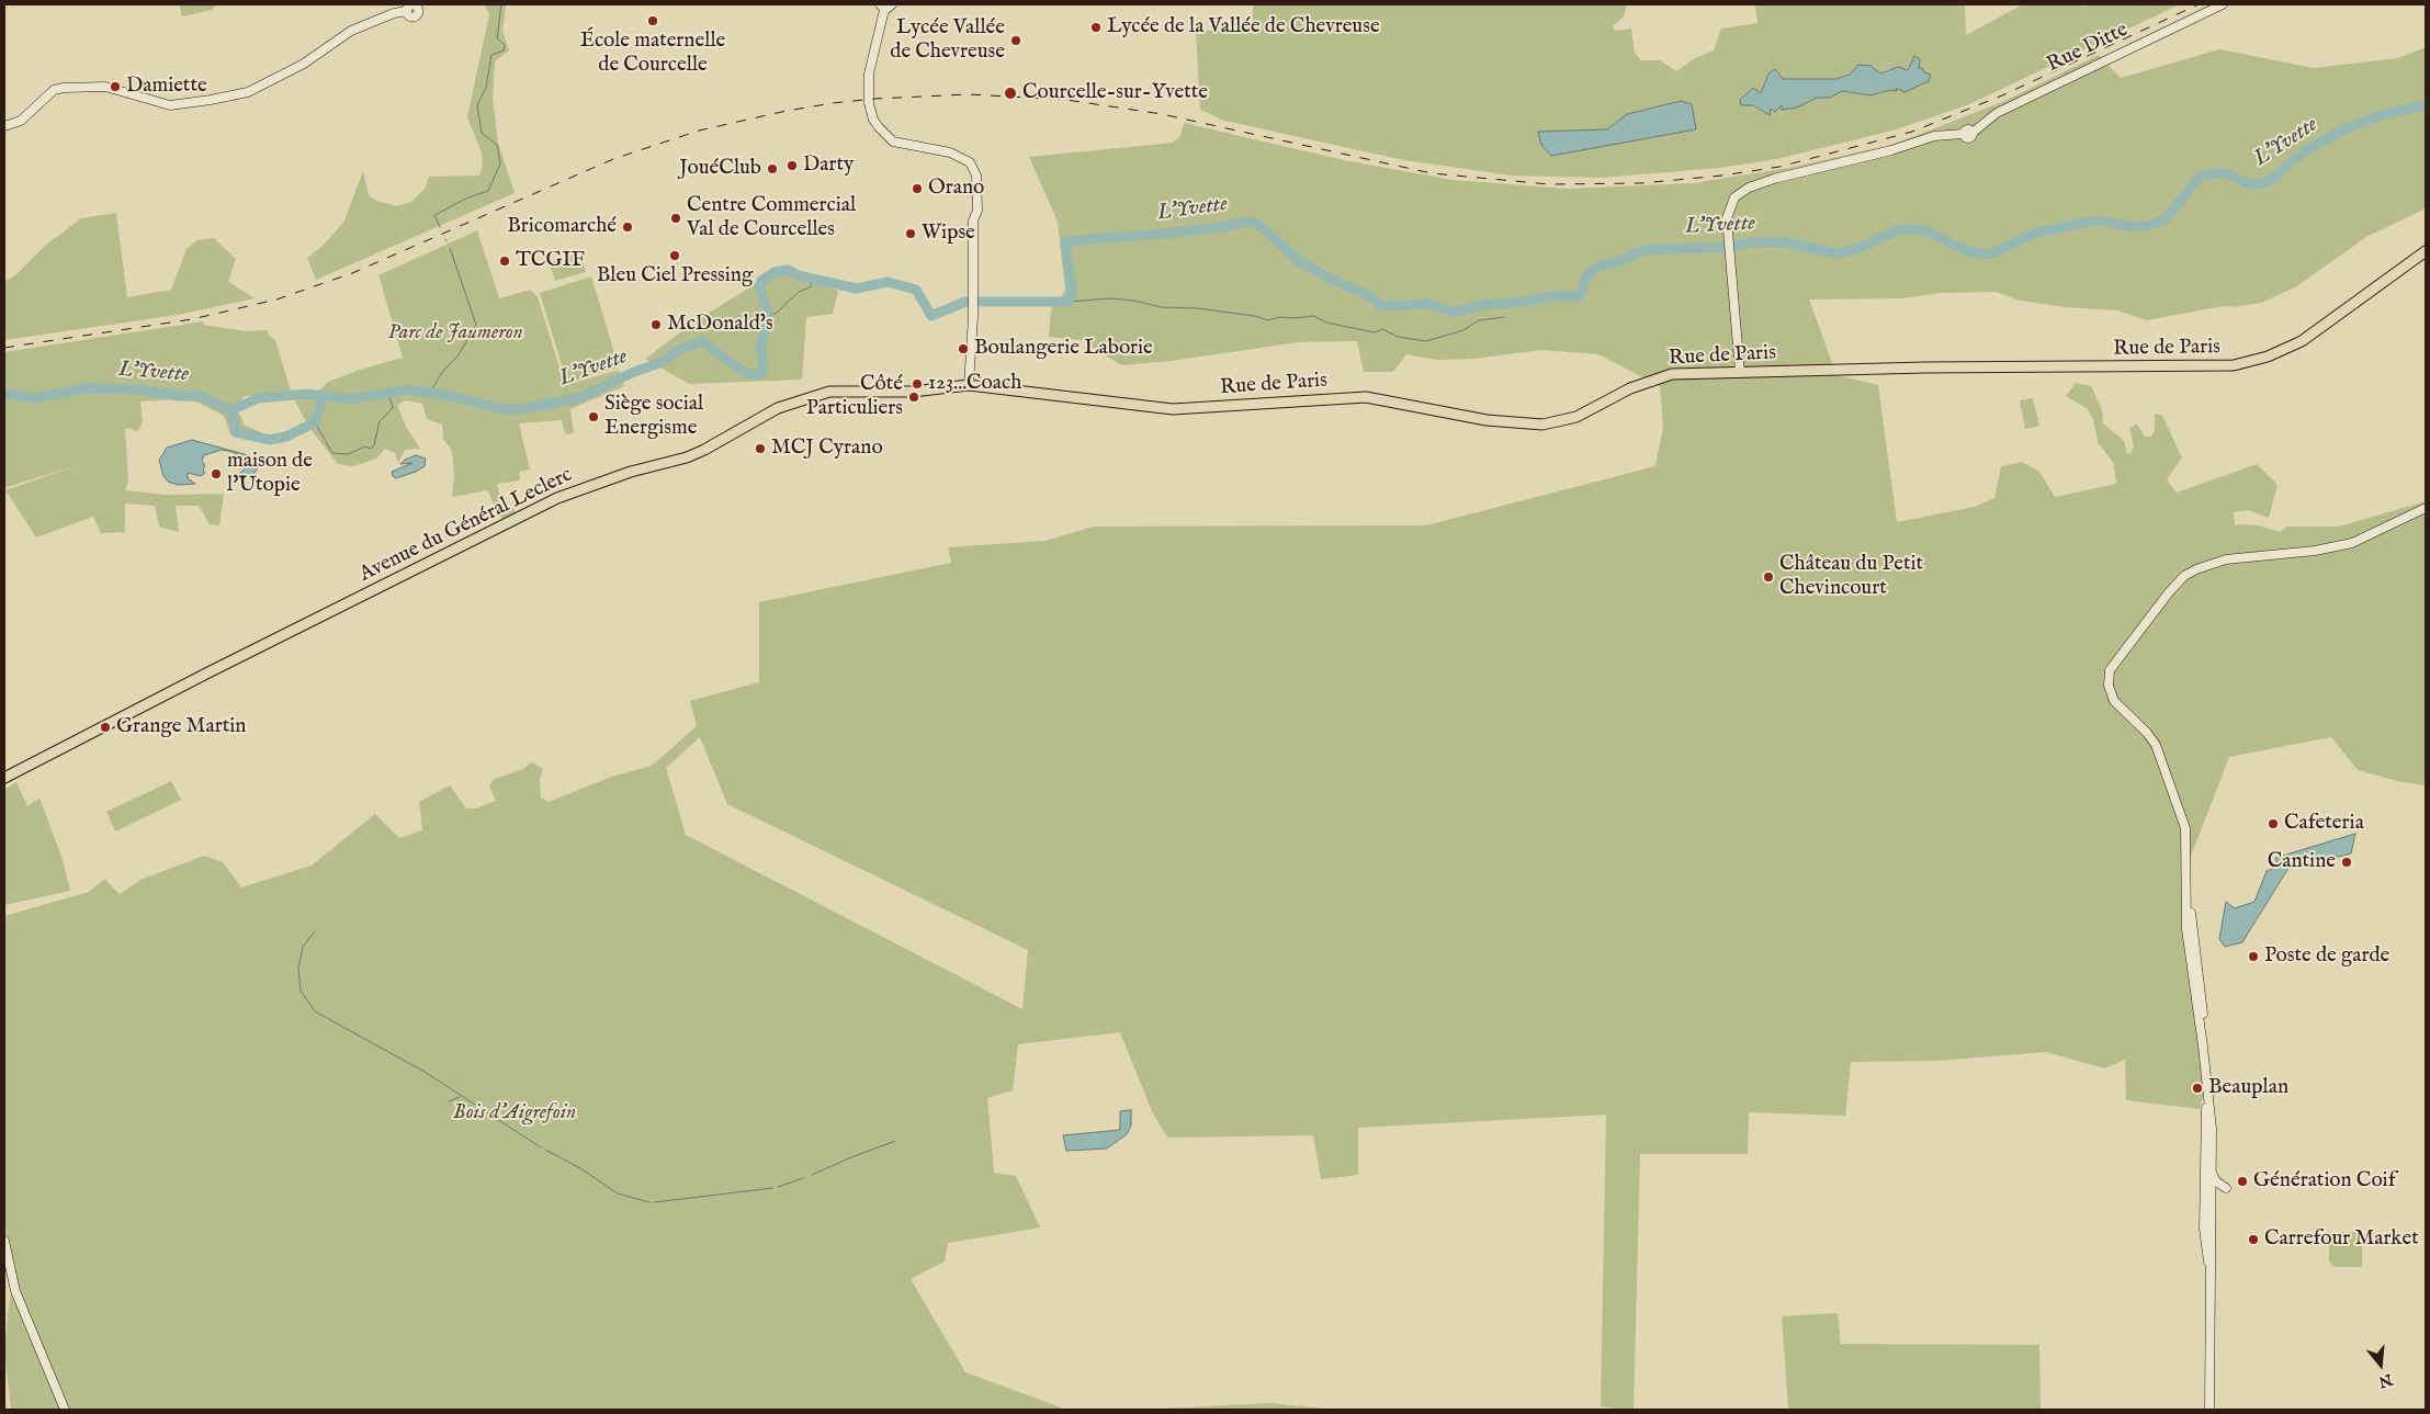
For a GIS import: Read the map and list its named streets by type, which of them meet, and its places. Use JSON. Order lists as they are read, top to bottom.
{
  "streets": {
    "main road": ["Rue de Paris", "Avenue du Général Leclerc"],
    "street": ["Rue Ditte"]
  },
  "crossings": [
    ["Rue Ditte", "Rue de Paris"],
    ["Rue de Paris", "Avenue du Général Leclerc"]
  ],
  "water": ["L'Yvette"],
  "parks": ["Parc de Jaumeron", "Bois d'Aigrefoin"],
  "places": [
    "École maternelle de Courcelle",
    "Lycée de la Vallée de Chevreuse",
    "Lycée Vallée de Chevreuse",
    "Damiette",
    "Courcelle-sur-Yvette",
    "Darty",
    "JouéClub",
    "Orano",
    "Centre Commercial Val de Courcelles",
    "Bricomarché",
    "Wipse",
    "Bleu Ciel Pressing",
    "TCGIF",
    "McDonald's",
    "Boulangerie Laborie",
    "123...Coach",
    "Côté Particuliers",
    "Siège social Energisme",
    "MCJ Cyrano",
    "maison de l'Utopie",
    "Château du Petit Chevincourt",
    "Grange Martin",
    "Cafeteria",
    "Cantine",
    "Poste de garde",
    "Beauplan",
    "Génération Coif",
    "Carrefour Market"
  ],
  "north": "bottom"
}
